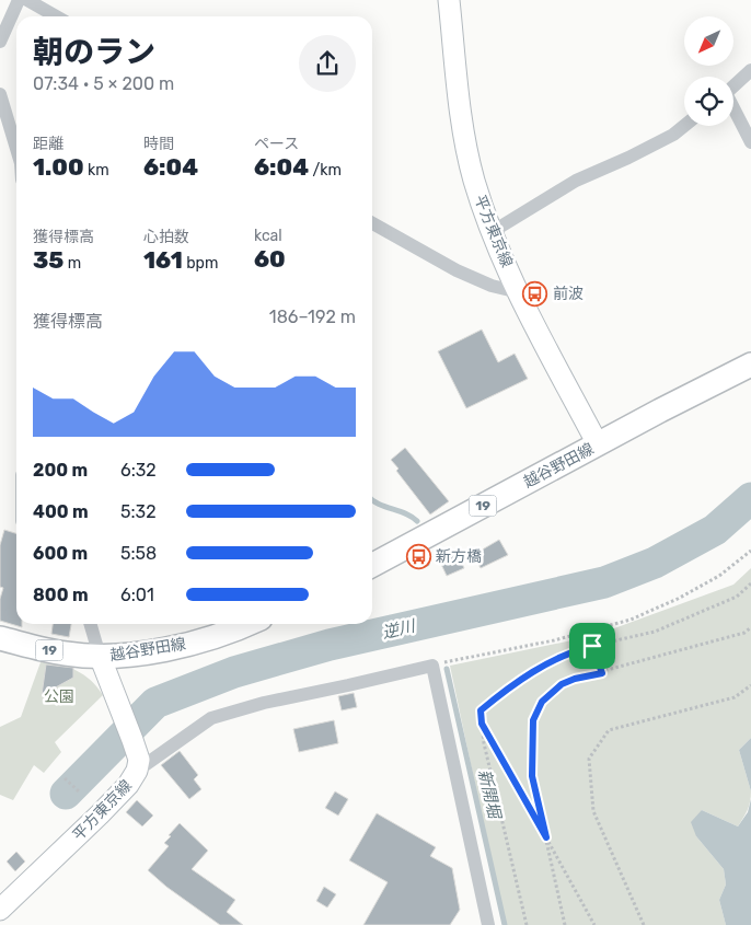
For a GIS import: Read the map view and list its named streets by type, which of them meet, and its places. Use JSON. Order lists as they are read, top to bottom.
{
  "streets": {
    "main road": ["平方東京線", "越谷野田線", "19"]
  },
  "crossings": [
    ["平方東京線", "越谷野田線"]
  ],
  "water": ["逆川", "新開堀"],
  "parks": ["公園"],
  "places": {
    "bus stop": ["前波", "新方橋"]
  },
  "north": "bottom left",
  "page": {
    "heading": ["朝のラン", "07:34 · 5 × 200 m"],
    "stats": [
      ["距離", "1.00 km"],
      ["時間", "6:04"],
      ["ペース", "6:04 /km"],
      ["獲得標高", "35 m"],
      ["心拍数", "161 bpm"],
      ["kcal", "60"]
    ],
    "chart": ["獲得標高", "186–192 m"],
    "list": [
      {
        "name": "200 m",
        "note": "6:32"
      },
      {
        "name": "400 m",
        "note": "5:32"
      },
      {
        "name": "600 m",
        "note": "5:58"
      },
      {
        "name": "800 m",
        "note": "6:01"
      }
    ]
  }
}
